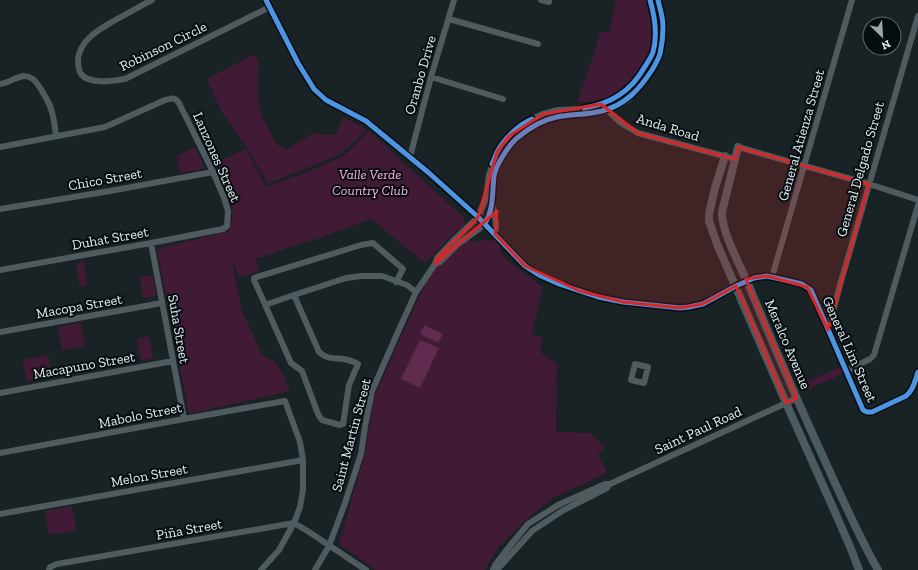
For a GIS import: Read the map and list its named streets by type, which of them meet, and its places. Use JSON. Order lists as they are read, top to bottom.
{
  "streets": {
    "main road": ["Meralco Avenue"],
    "street": [
      "Robinson Circle",
      "Oranbo Drive",
      "Anda Road",
      "General Atienza Street",
      "Lanzones Street",
      "General Delgado Street",
      "Chico Street",
      "Duhat Street",
      "Macopa Street",
      "Suha Street",
      "General Lim Street",
      "Macapuno Street",
      "Mabolo Street",
      "Saint Paul Road",
      "Saint Martin Street",
      "Melon Street",
      "Piña Street"
    ]
  },
  "crossings": [
    ["Robinson Circle", "General Lim Street"],
    ["Oranbo Drive", "General Lim Street"],
    ["Anda Road", "Meralco Avenue"],
    ["General Atienza Street", "General Lim Street"],
    ["Lanzones Street", "Chico Street"],
    ["Lanzones Street", "Duhat Street"],
    ["General Delgado Street", "General Lim Street"],
    ["Duhat Street", "Suha Street"],
    ["Macopa Street", "Suha Street"],
    ["Suha Street", "Macapuno Street"],
    ["Suha Street", "Mabolo Street"],
    ["Meralco Avenue", "General Lim Street"],
    ["Meralco Avenue", "Saint Paul Road"],
    ["General Lim Street", "Saint Martin Street"],
    ["Mabolo Street", "Melon Street"]
  ],
  "parks": ["Valle Verde Country Club"],
  "north": "bottom right"
}
